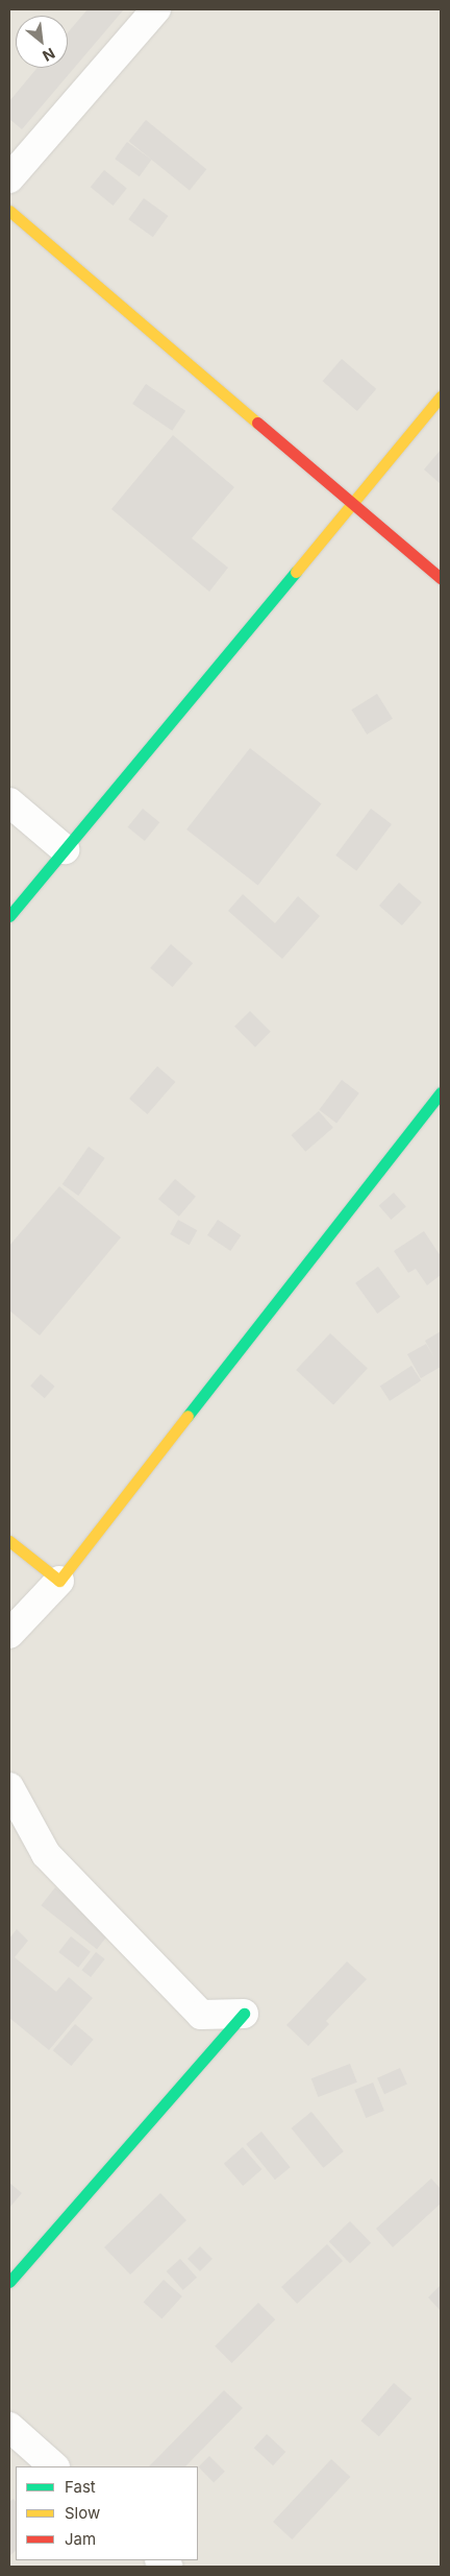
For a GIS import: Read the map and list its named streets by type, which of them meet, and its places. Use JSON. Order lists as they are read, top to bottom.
{
  "legend": ["Fast", "Slow", "Jam"],
  "north": "bottom right"
}
